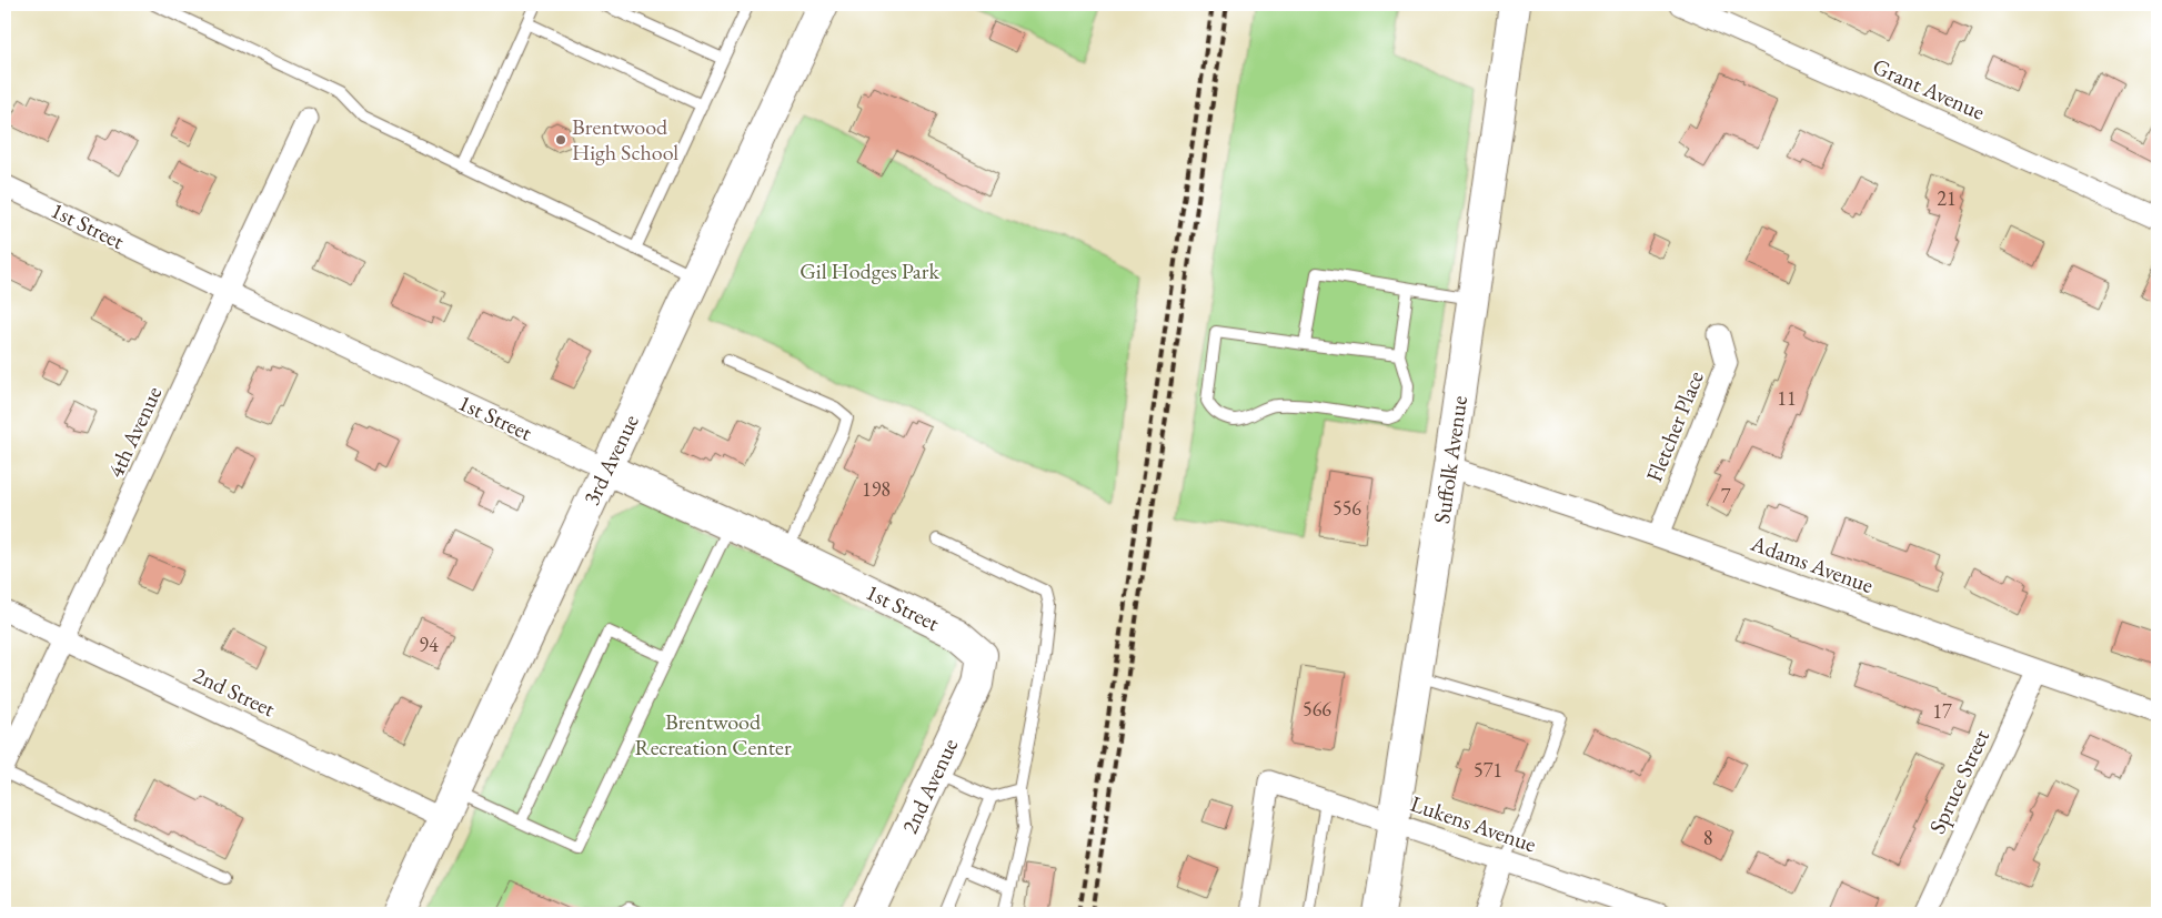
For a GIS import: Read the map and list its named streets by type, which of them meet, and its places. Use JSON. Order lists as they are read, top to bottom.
{
  "streets": {
    "street": [
      "Grant Avenue",
      "1st Street",
      "Fletcher Place",
      "4th Avenue",
      "3rd Avenue",
      "Suffolk Avenue",
      "Adams Avenue",
      "2nd Street",
      "Spruce Street",
      "2nd Avenue",
      "Lukens Avenue"
    ]
  },
  "crossings": [
    ["1st Street", "4th Avenue"],
    ["1st Street", "3rd Avenue"],
    ["1st Street", "2nd Avenue"],
    ["Fletcher Place", "Adams Avenue"],
    ["4th Avenue", "2nd Street"],
    ["3rd Avenue", "2nd Street"],
    ["Suffolk Avenue", "Adams Avenue"],
    ["Suffolk Avenue", "Lukens Avenue"],
    ["Adams Avenue", "Spruce Street"]
  ],
  "parks": ["Gil Hodges Park", "Brentwood Recreation Center"],
  "places": ["Brentwood High School"],
  "house_numbers": [
    "21",
    "11",
    "198",
    "7",
    "556",
    "94",
    "566",
    "17",
    "571",
    "8"
  ]
}
